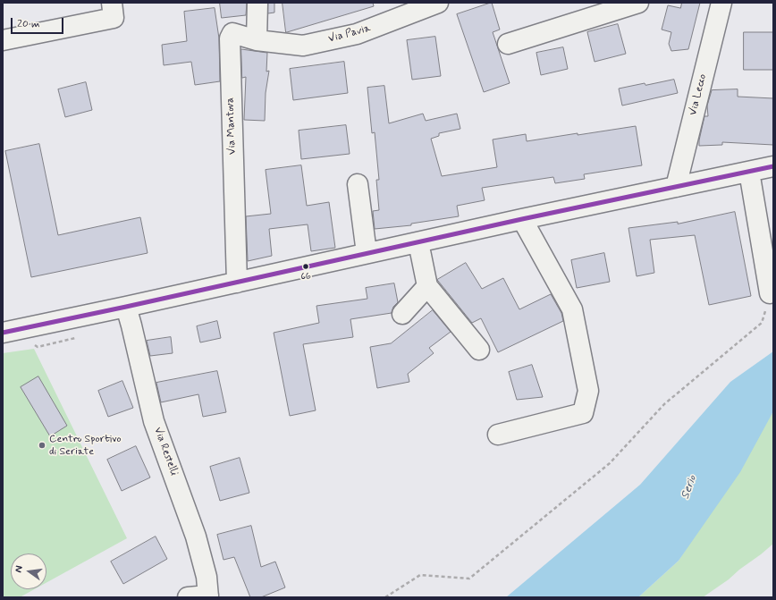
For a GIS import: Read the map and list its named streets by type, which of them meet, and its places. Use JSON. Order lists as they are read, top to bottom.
{
  "streets": {
    "street": [
      "Via Pavia",
      "Via Lecco",
      "Via Mantova",
      "Via Restelli"
    ]
  },
  "crossings": [
    ["Via Pavia", "Via Mantova"]
  ],
  "water": ["Serio"],
  "places": ["66", "Centro Sportivo di Seriate"],
  "scale_bar": "20 m",
  "north": "left"
}
